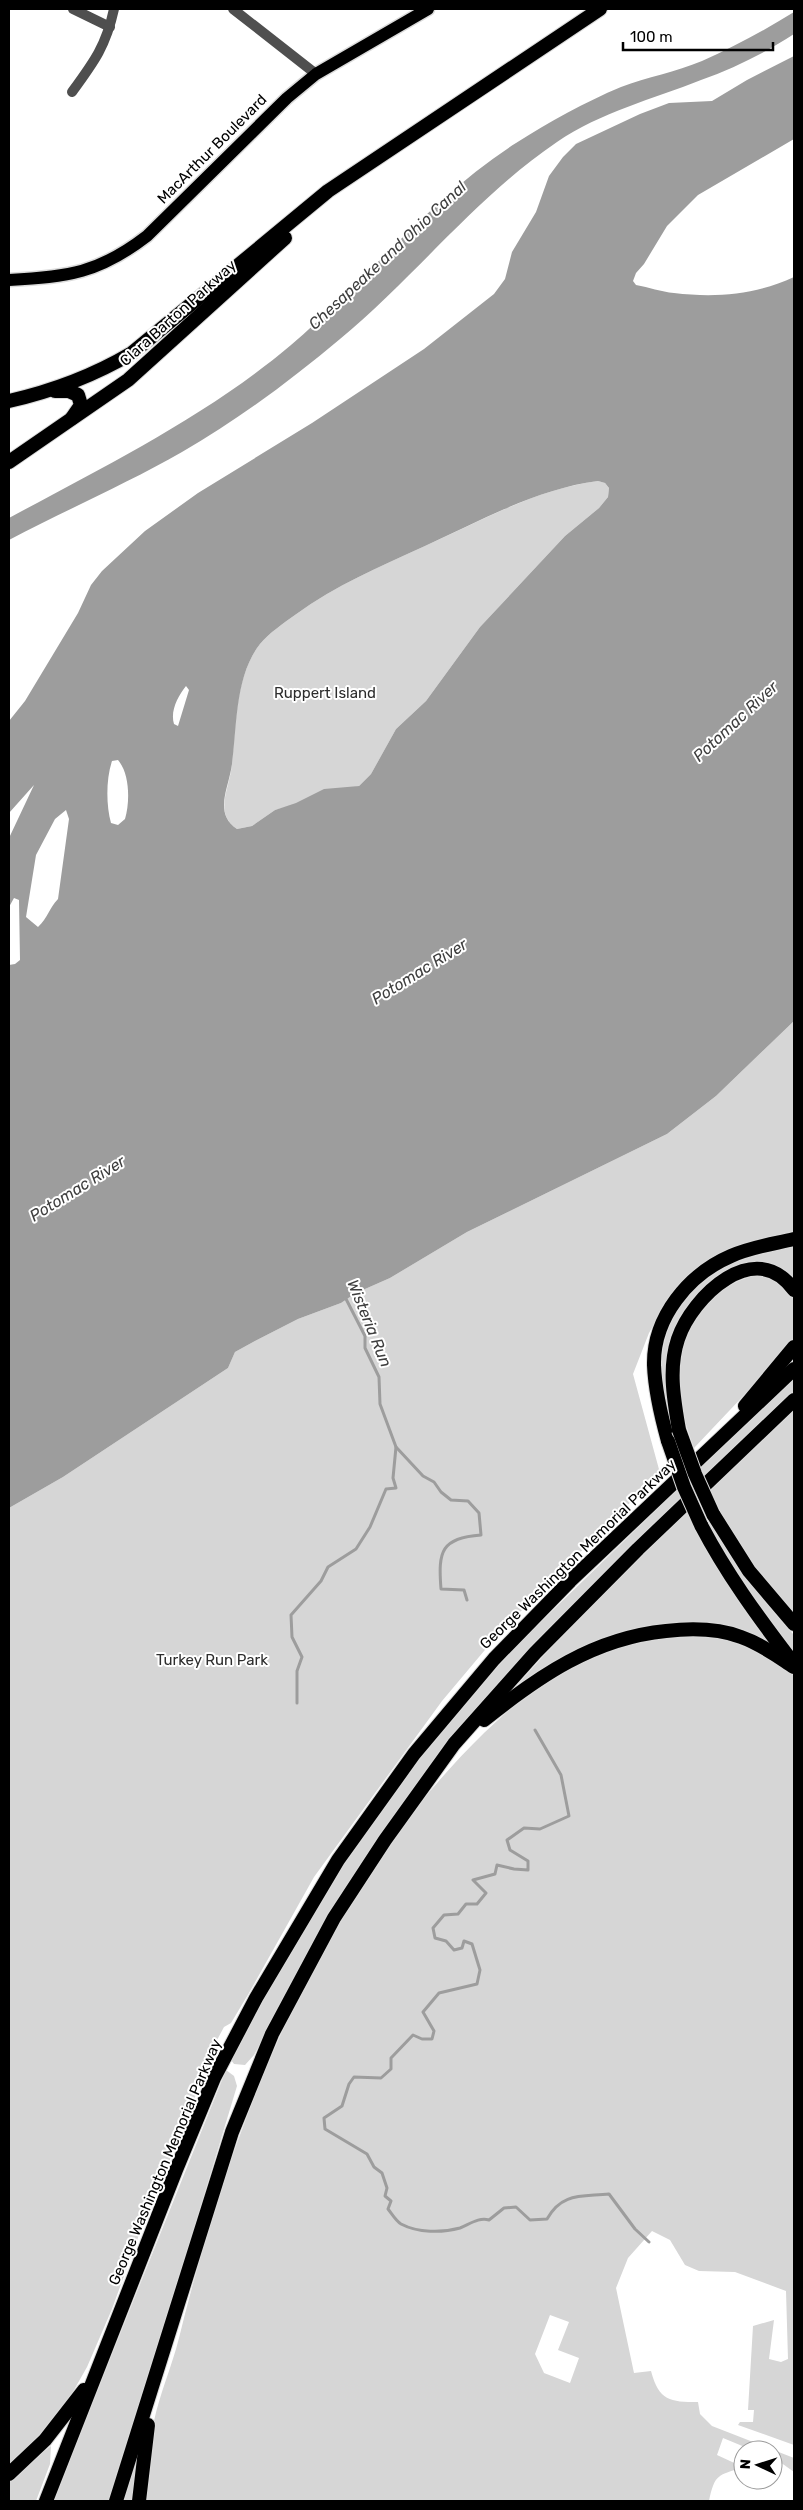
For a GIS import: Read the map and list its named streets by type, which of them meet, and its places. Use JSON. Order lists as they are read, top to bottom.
{
  "streets": {
    "highway": ["Clara Barton Parkway", "George Washington Memorial Parkway"],
    "main road": ["MacArthur Boulevard"]
  },
  "water": ["Chesapeake and Ohio Canal", "Potomac River", "Wisteria Run"],
  "parks": ["Ruppert Island", "Turkey Run Park"],
  "scale_bar": "100 m",
  "north": "left"
}
